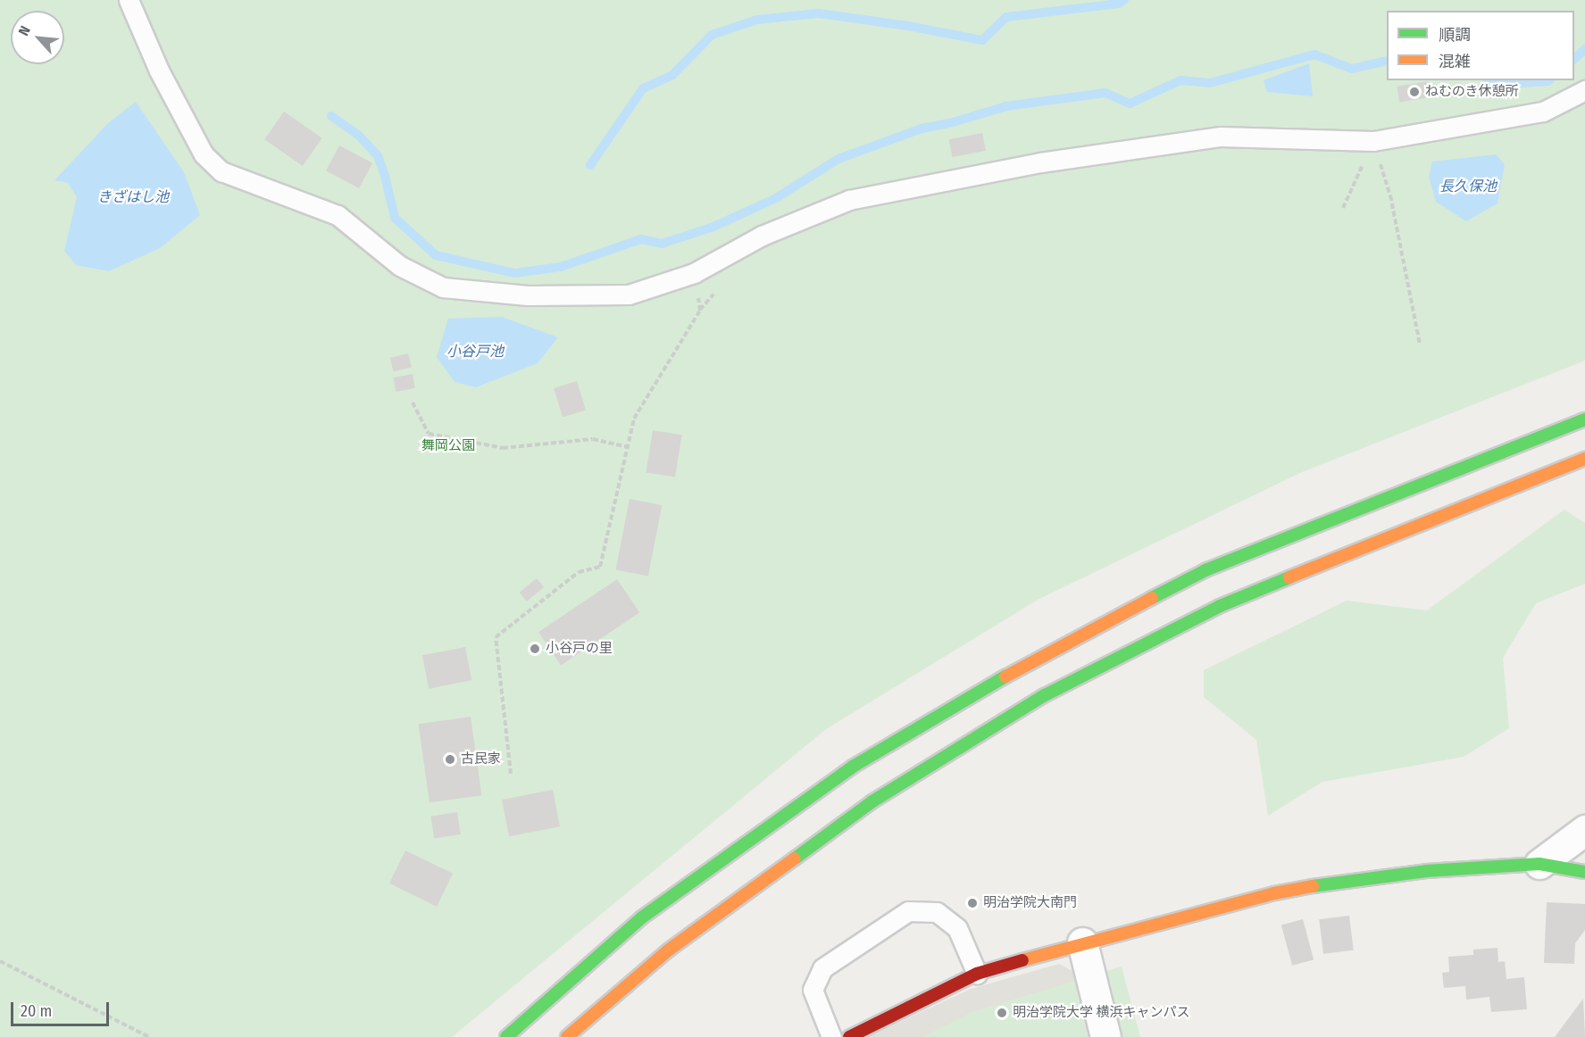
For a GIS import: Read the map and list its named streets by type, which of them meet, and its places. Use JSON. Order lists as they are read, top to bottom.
{
  "water": ["長久保池", "きざはし池", "小谷戸池"],
  "parks": ["舞岡公園"],
  "places": [
    "ねむのき休憩所",
    "小谷戸の里",
    "古民家",
    "明治学院大南門",
    "明治学院大学 横浜キャンパス"
  ],
  "legend": ["順調", "混雑"],
  "scale_bar": "20 m",
  "north": "top left"
}
